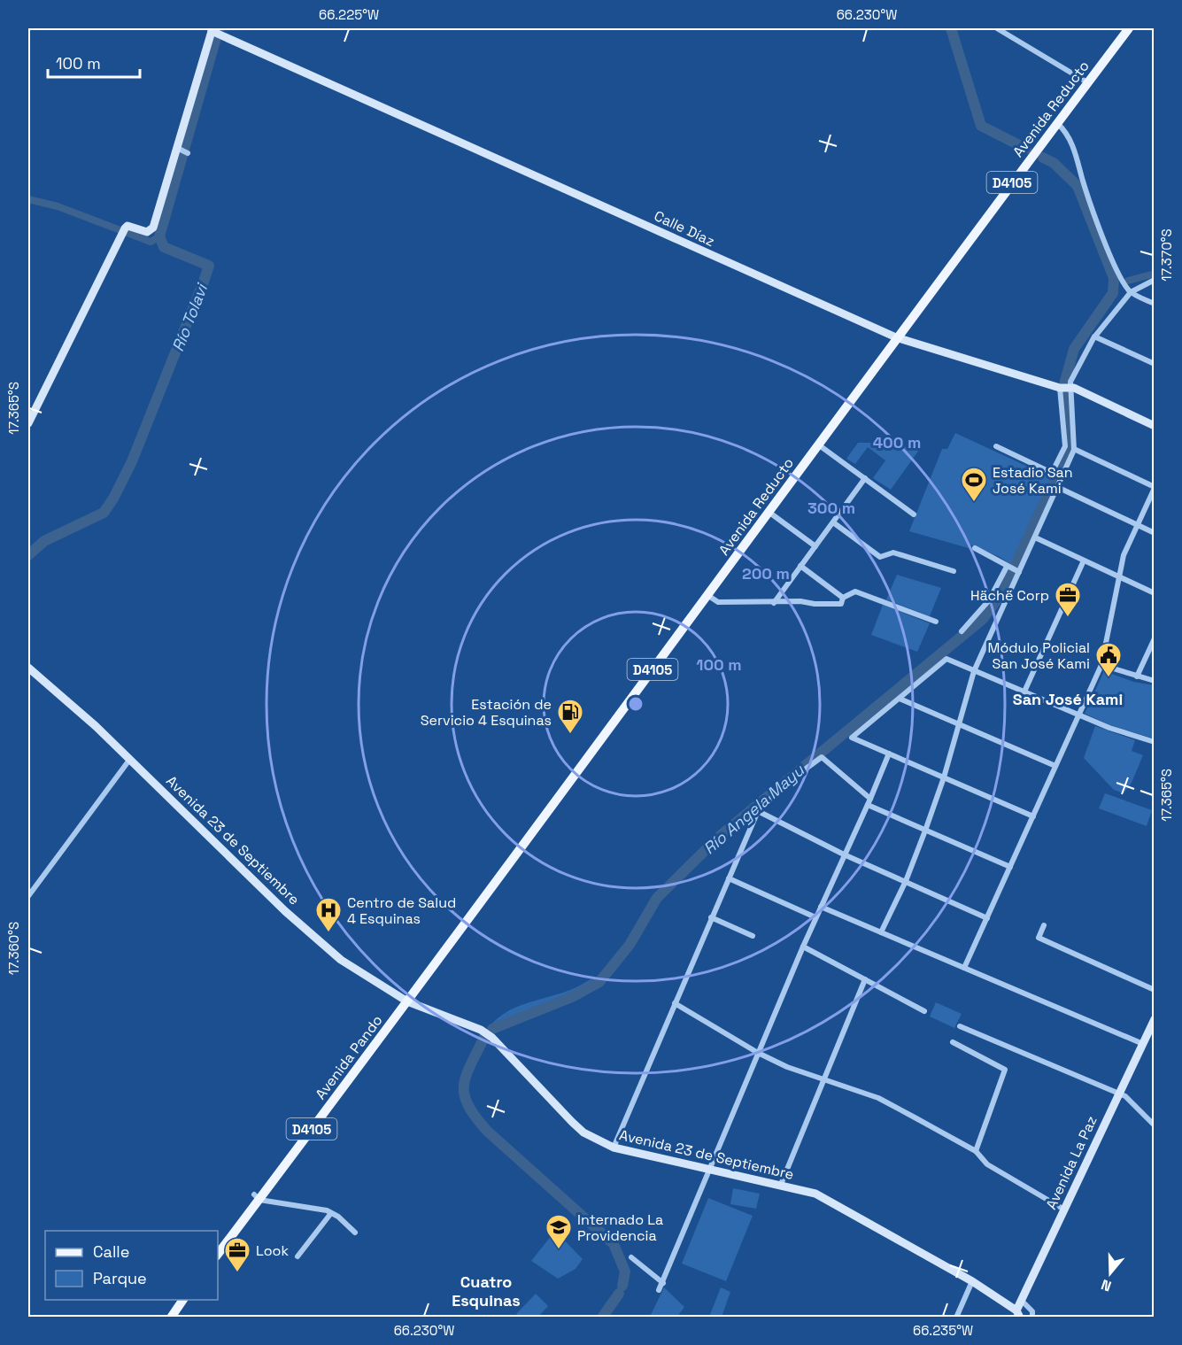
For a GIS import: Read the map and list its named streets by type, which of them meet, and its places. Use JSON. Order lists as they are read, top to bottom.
{
  "streets": {
    "main road": [
      "Avenida Reducto",
      "D4105",
      "Calle Díaz",
      "Avenida 23 de Septiembre",
      "Avenida Pando",
      "Avenida La Paz"
    ]
  },
  "crossings": [
    ["Avenida Reducto", "Calle Díaz"],
    ["Avenida Reducto", "Avenida 23 de Septiembre"],
    ["Avenida Reducto", "Avenida Pando"],
    ["Avenida 23 de Septiembre", "Avenida Pando"],
    ["Avenida 23 de Septiembre", "Avenida La Paz"]
  ],
  "districts": ["San José Kami", "Cuatro Esquinas"],
  "water": ["Río Tolavi", "Río Angela Mayu"],
  "places": {
    "sports": ["Estadio San José Kami"],
    "office": ["Hächë Corp", "Look"],
    "public building": ["Módulo Policial San José Kami"],
    "fuel station": ["Estación de Servicio 4 Esquinas"],
    "hospital": ["Centro de Salud 4 Esquinas"],
    "school or university": ["Internado La Providencia"]
  },
  "legend": ["Calle", "Parque"],
  "scale_bar": "100 m",
  "north": "bottom",
  "coordinates": [
    "66.225°W",
    "66.230°W",
    "17.370°S",
    "17.365°S",
    "17.360°S",
    "66.235°W"
  ],
  "rings": [
    "400 m",
    "300 m",
    "200 m",
    "100 m"
  ]
}
